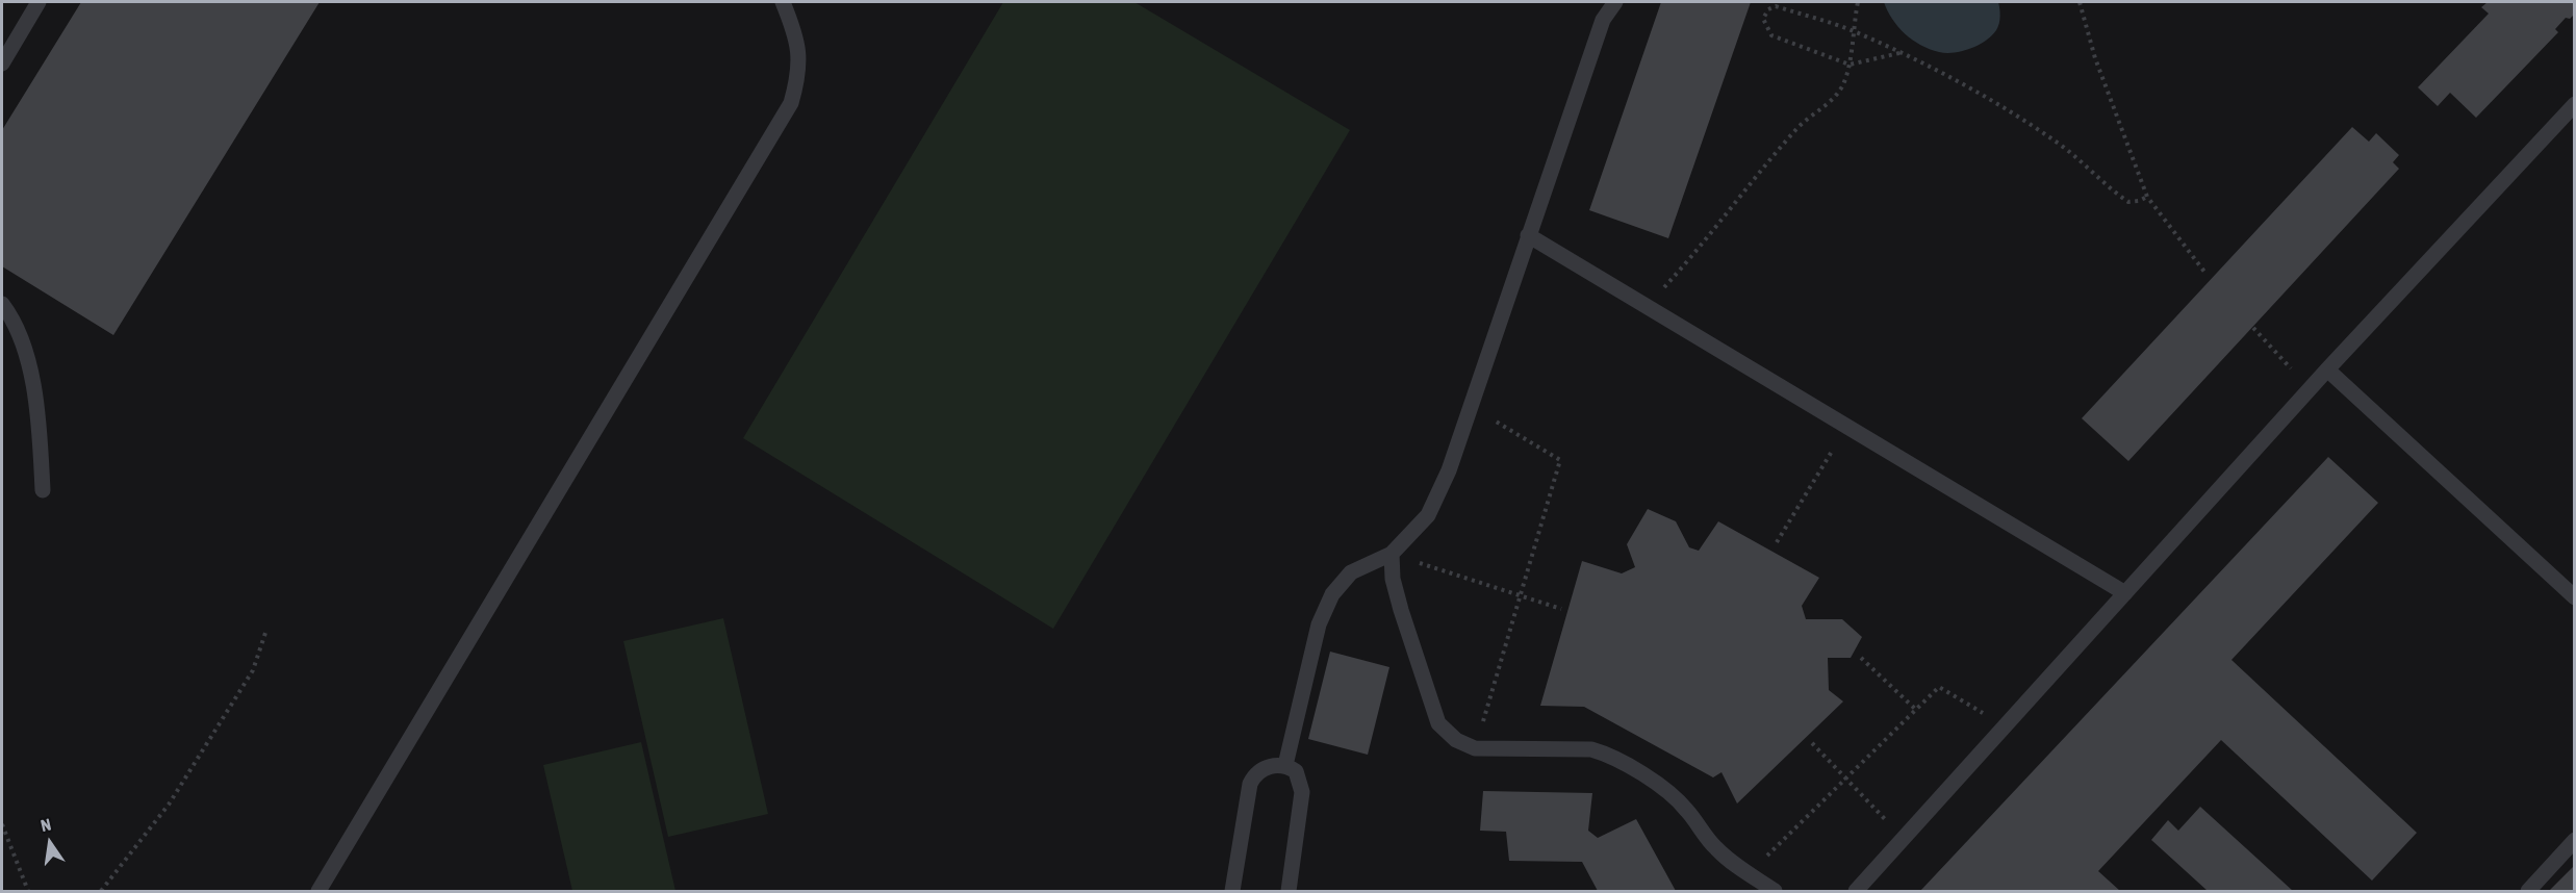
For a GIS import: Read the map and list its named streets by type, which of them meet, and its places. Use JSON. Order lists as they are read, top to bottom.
{
  "north": "top"
}
